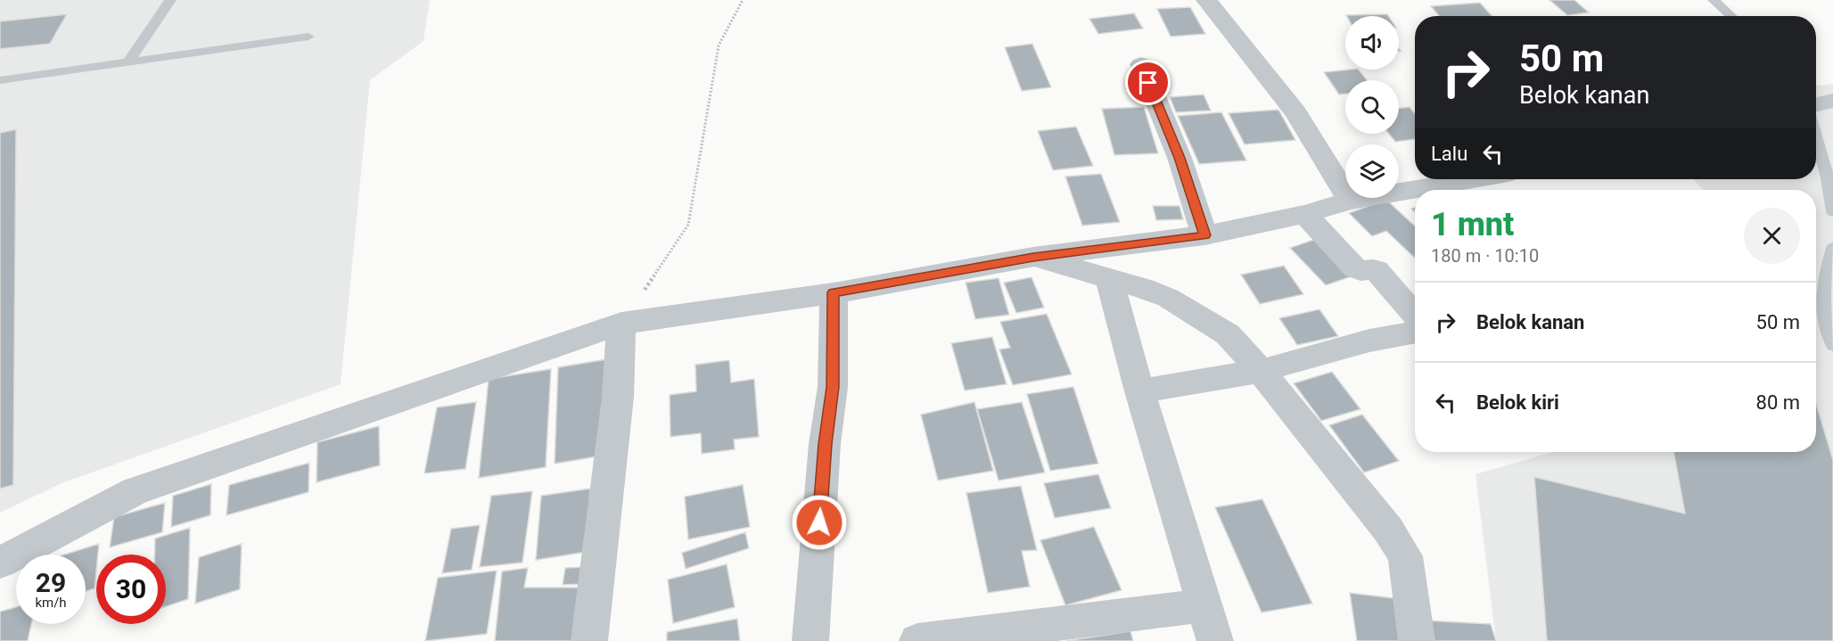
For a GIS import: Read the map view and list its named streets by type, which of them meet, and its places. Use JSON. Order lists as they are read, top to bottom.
{
  "page": {
    "turn": ["50 m", "Belok kanan"],
    "then": "Lalu",
    "heading": ["1 mnt", "180 m · 10:10"],
    "list": [
      {
        "name": "Belok kanan",
        "value": "50 m"
      },
      {
        "name": "Belok kiri",
        "value": "80 m"
      }
    ],
    "speed": "29 km/h",
    "limit": "30"
  }
}
